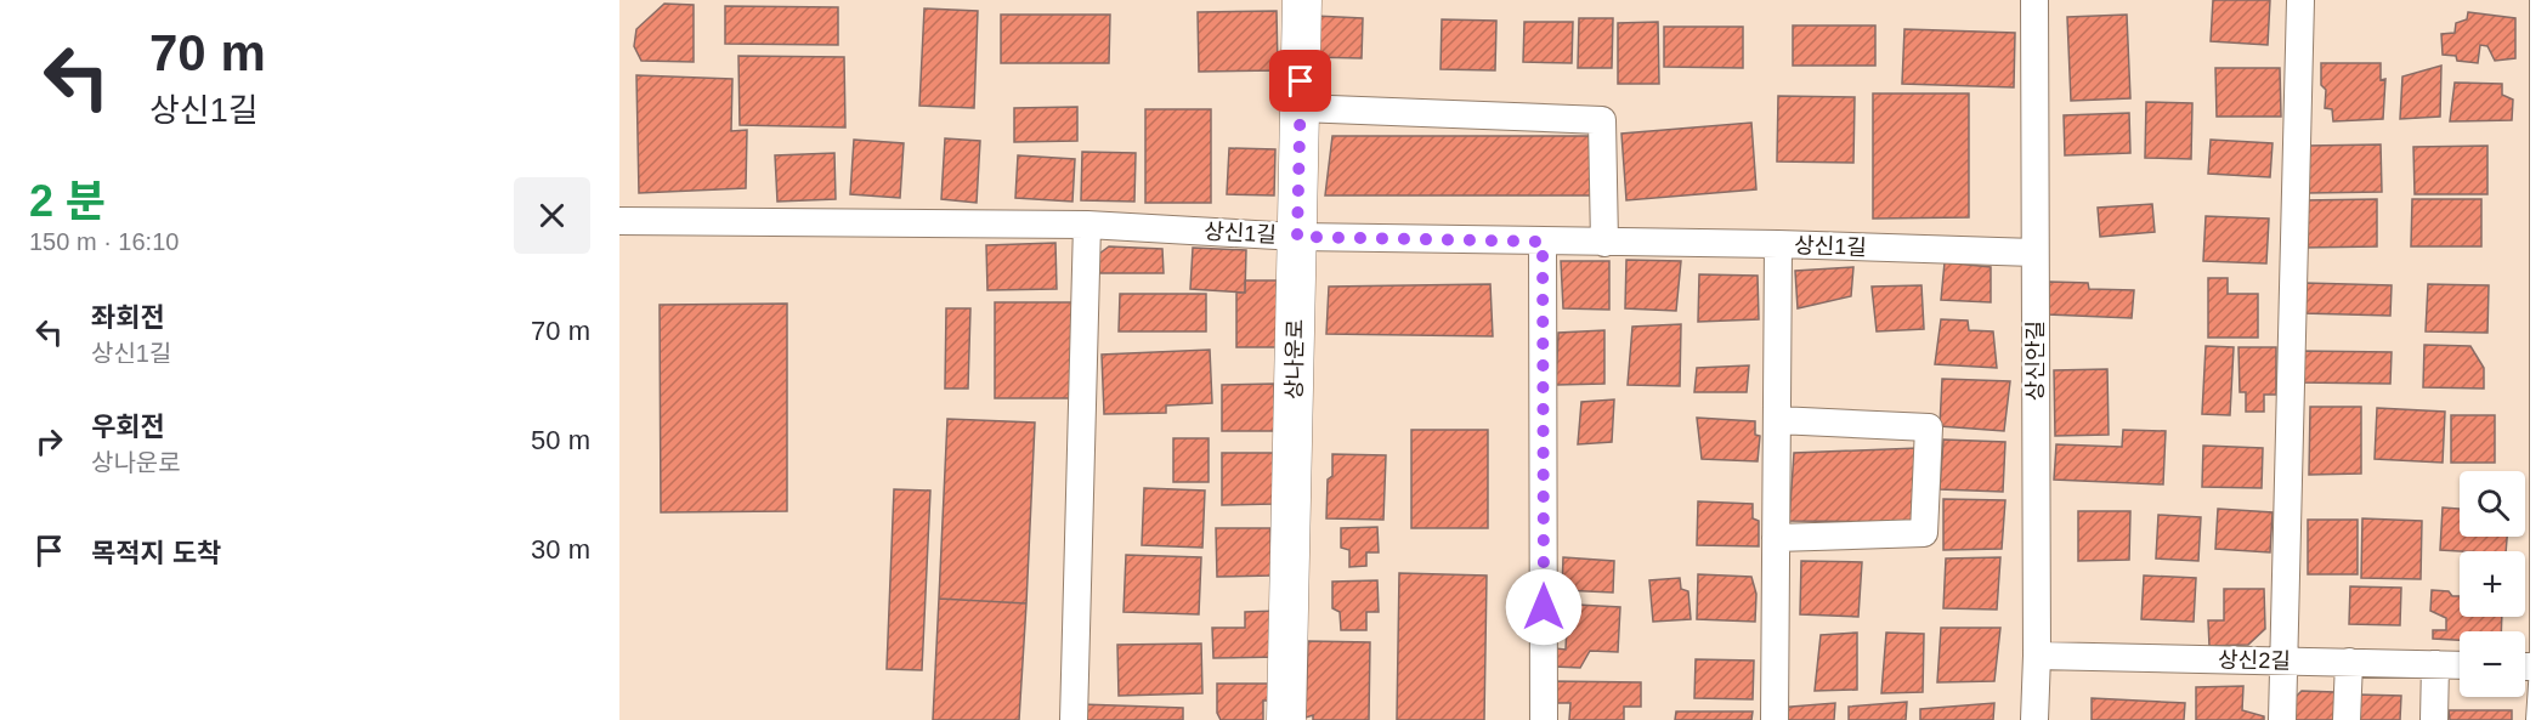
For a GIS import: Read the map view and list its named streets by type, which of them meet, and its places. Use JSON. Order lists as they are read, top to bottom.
{
  "streets": {
    "street": [
      "상신1길",
      "상나운로",
      "상신안길",
      "상신2길"
    ]
  },
  "crossings": [
    ["상신1길", "상나운로"],
    ["상신1길", "상신안길"],
    ["상신안길", "상신2길"]
  ],
  "page": {
    "turn": ["70 m", "상신1길"],
    "heading": ["2 분", "150 m · 16:10"],
    "list": [
      {
        "name": "좌회전",
        "note": "상신1길",
        "value": "70 m"
      },
      {
        "name": "우회전",
        "note": "상나운로",
        "value": "50 m"
      },
      {
        "name": "목적지 도착",
        "value": "30 m"
      }
    ],
    "map_buttons": ["+", "−"]
  }
}
